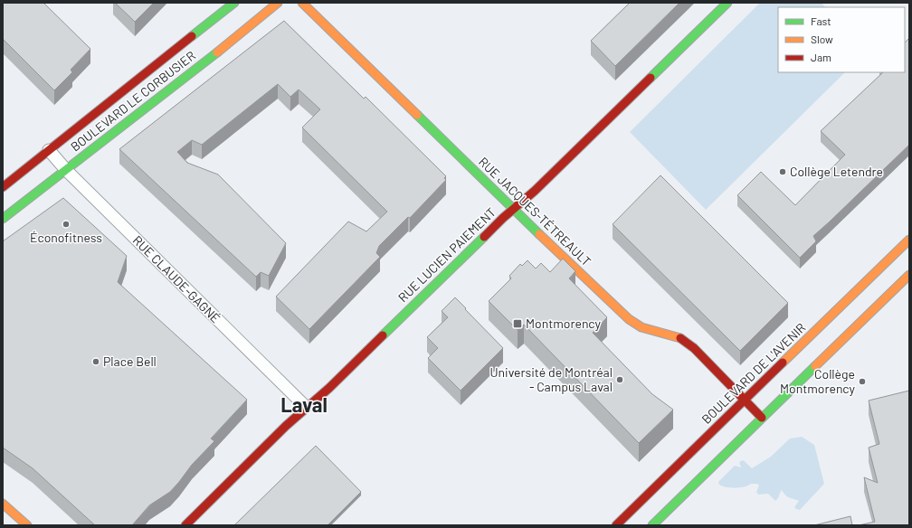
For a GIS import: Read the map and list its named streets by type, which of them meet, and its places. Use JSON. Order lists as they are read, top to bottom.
{
  "streets": {
    "street": [
      "BOULEVARD LE CORBUSIER",
      "RUE JACQUES-TÉTREAULT",
      "RUE LUCIEN PAIEMENT",
      "RUE CLAUDE-GAGNÉ",
      "BOULEVARD DE L'AVENIR"
    ]
  },
  "crossings": [
    ["BOULEVARD LE CORBUSIER", "RUE CLAUDE-GAGNÉ"],
    ["RUE JACQUES-TÉTREAULT", "RUE LUCIEN PAIEMENT"],
    ["RUE JACQUES-TÉTREAULT", "BOULEVARD DE L'AVENIR"],
    ["RUE LUCIEN PAIEMENT", "RUE CLAUDE-GAGNÉ"]
  ],
  "districts": ["Laval"],
  "places": {
    "other": [
      "Collège Letendre",
      "Éconofitness",
      "Place Bell",
      "Université de Montréal - Campus Laval",
      "Collège Montmorency"
    ],
    "transit": ["Montmorency"]
  },
  "legend": ["Fast", "Slow", "Jam"]
}
